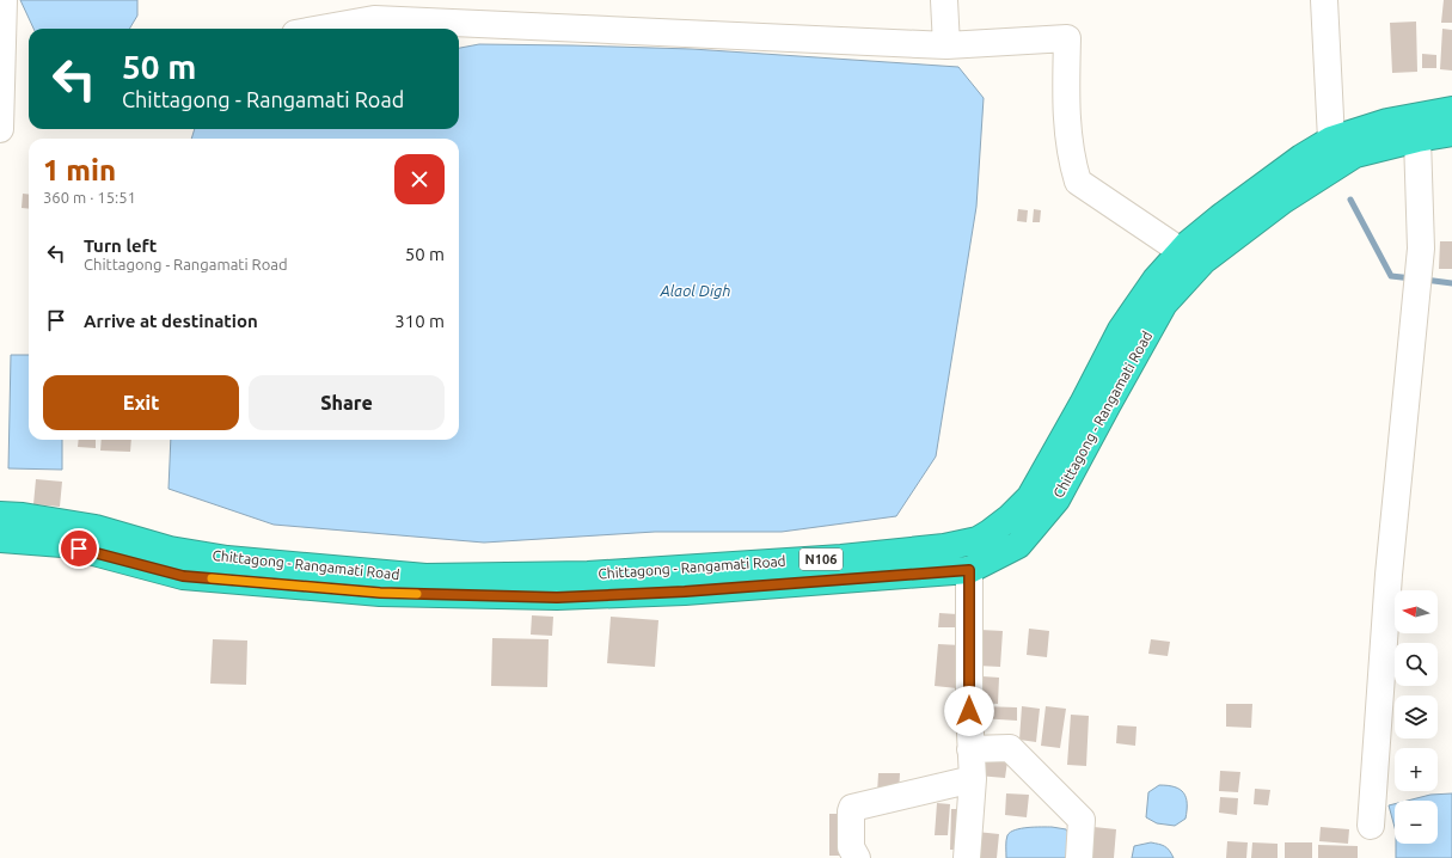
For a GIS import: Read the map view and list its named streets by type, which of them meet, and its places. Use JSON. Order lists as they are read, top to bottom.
{
  "streets": {
    "highway": ["Chittagong - Rangamati Road", "N106"]
  },
  "water": ["Alaol Digh"],
  "north": "left",
  "page": {
    "turn": ["50 m", "Chittagong - Rangamati Road"],
    "heading": ["1 min", "360 m · 15:51"],
    "list": [
      {
        "name": "Turn left",
        "note": "Chittagong - Rangamati Road",
        "value": "50 m"
      },
      {
        "name": "Arrive at destination",
        "value": "310 m"
      }
    ],
    "buttons": ["Exit", "Share"],
    "map_buttons": ["+", "−"]
  }
}
